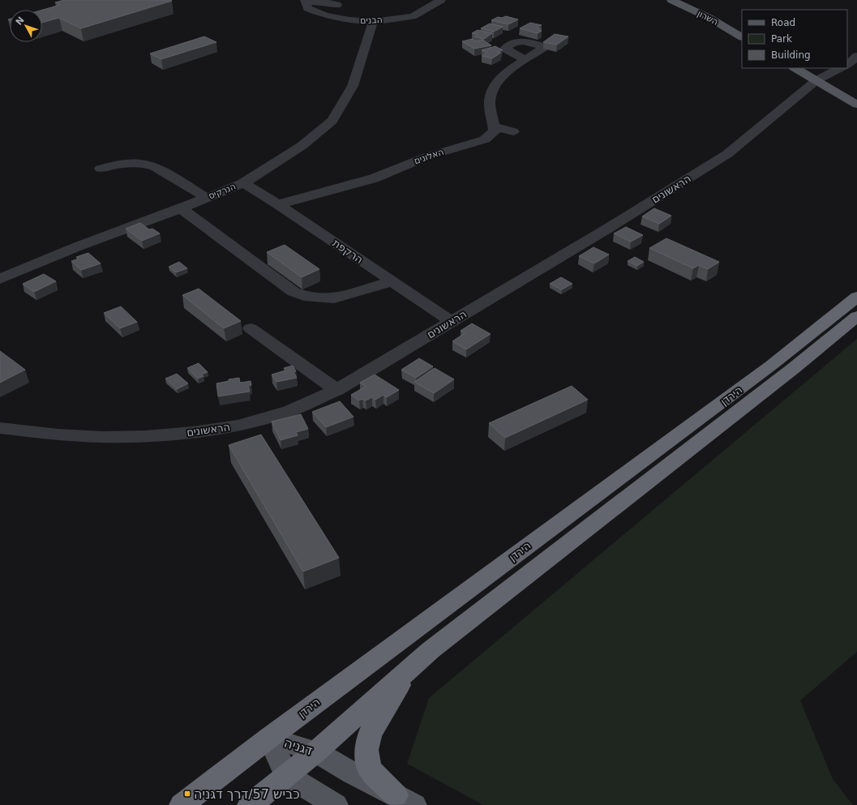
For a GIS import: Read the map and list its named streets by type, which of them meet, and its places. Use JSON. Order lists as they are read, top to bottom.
{
  "streets": {
    "highway": ["הירדן"],
    "main road": ["השרון", "דגניה"],
    "street": [
      "הבנים",
      "האלונים",
      "הראשונים",
      "הנרקיס",
      "הרקפת"
    ]
  },
  "crossings": [
    ["הבנים", "הנרקיס"],
    ["האלונים", "הרקפת"],
    ["הראשונים", "הרקפת"],
    ["הנרקיס", "הרקפת"],
    ["הירדן", "דגניה"]
  ],
  "places": {
    "transit": ["כביש 57/דרך דגניה"]
  },
  "legend": ["Road", "Park", "Building"],
  "north": "top left"
}
